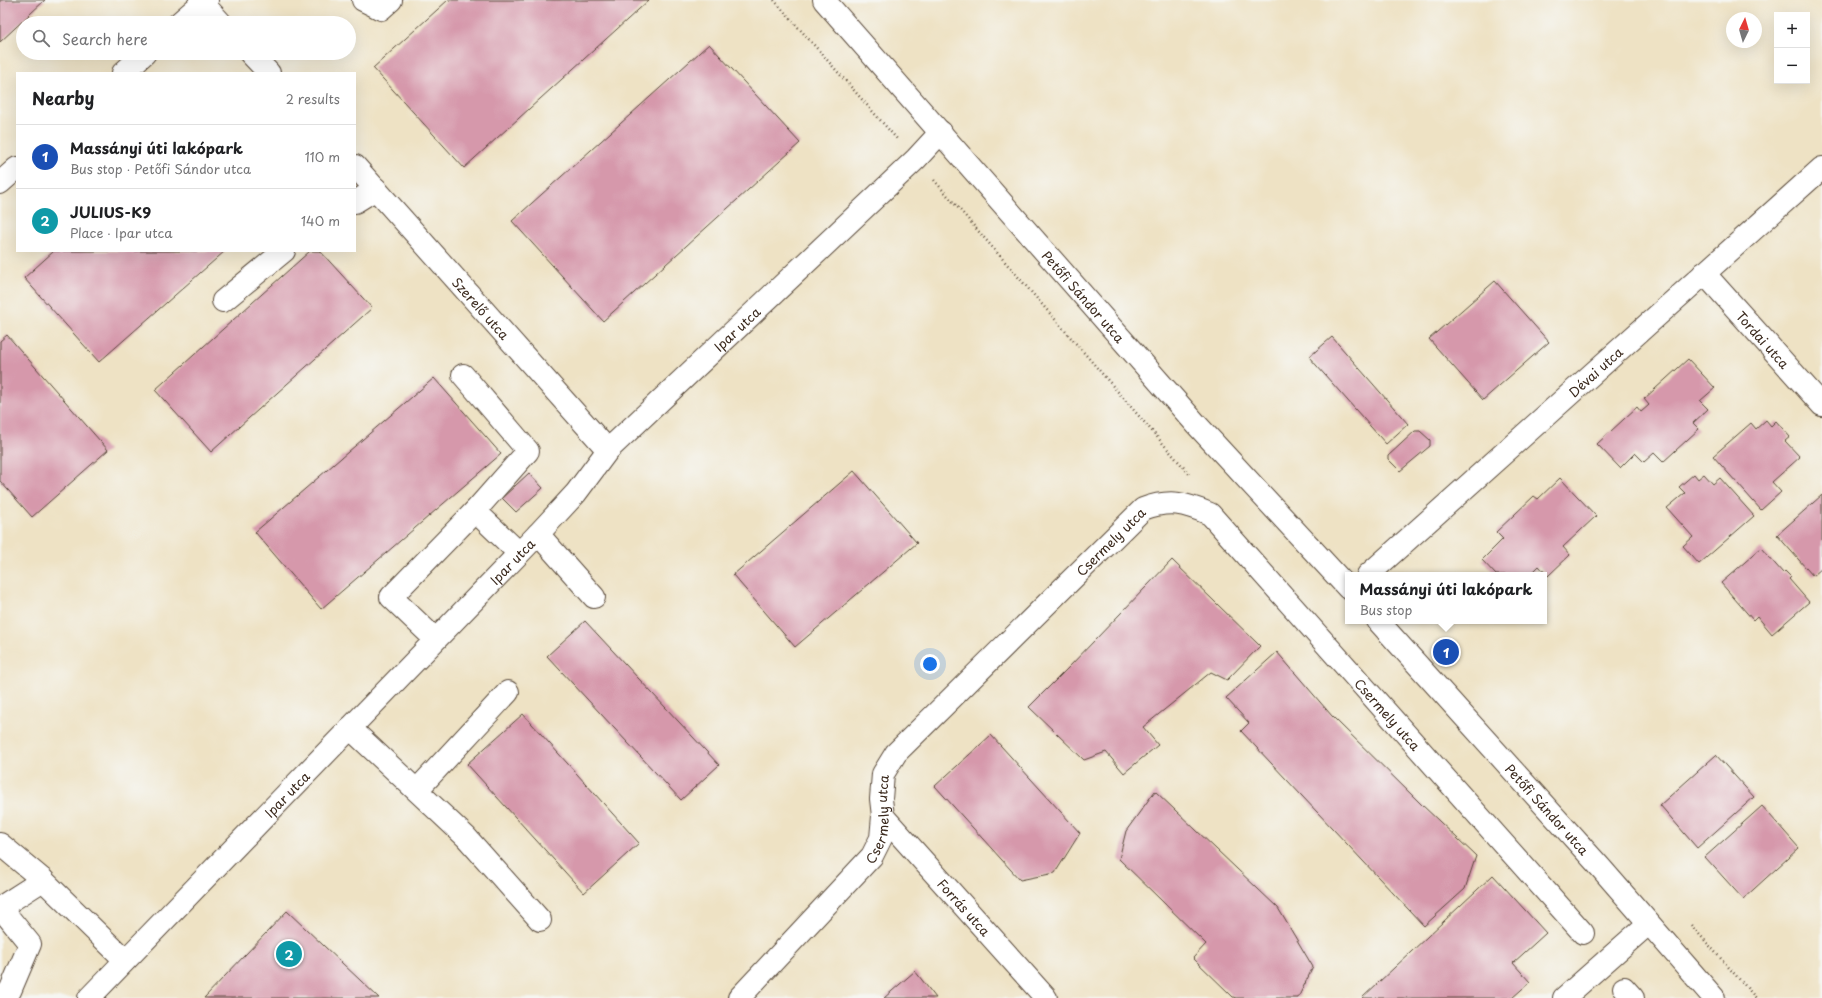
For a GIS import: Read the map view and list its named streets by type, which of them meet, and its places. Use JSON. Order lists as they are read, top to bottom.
{
  "streets": {
    "street": [
      "Petőfi Sándor utca",
      "Szerelő utca",
      "Ipar utca",
      "Tordai utca",
      "Dévai utca",
      "Csermely utca",
      "Forrás utca"
    ]
  },
  "crossings": [
    ["Petőfi Sándor utca", "Ipar utca"],
    ["Szerelő utca", "Ipar utca"],
    ["Tordai utca", "Dévai utca"],
    ["Csermely utca", "Forrás utca"]
  ],
  "north": "top",
  "page": {
    "map_buttons": ["+", "−"],
    "search": "Search here",
    "heading": ["Nearby", "2 results"],
    "list": [
      {
        "mark": "1",
        "name": "Massányi úti lakópark",
        "note": "Bus stop · Petőfi Sándor utca",
        "value": "110 m"
      },
      {
        "mark": "2",
        "name": "JULIUS-K9",
        "note": "Place · Ipar utca",
        "value": "140 m"
      }
    ],
    "popup": ["Massányi úti lakópark", "Bus stop"],
    "pins": ["1", "2"]
  }
}
